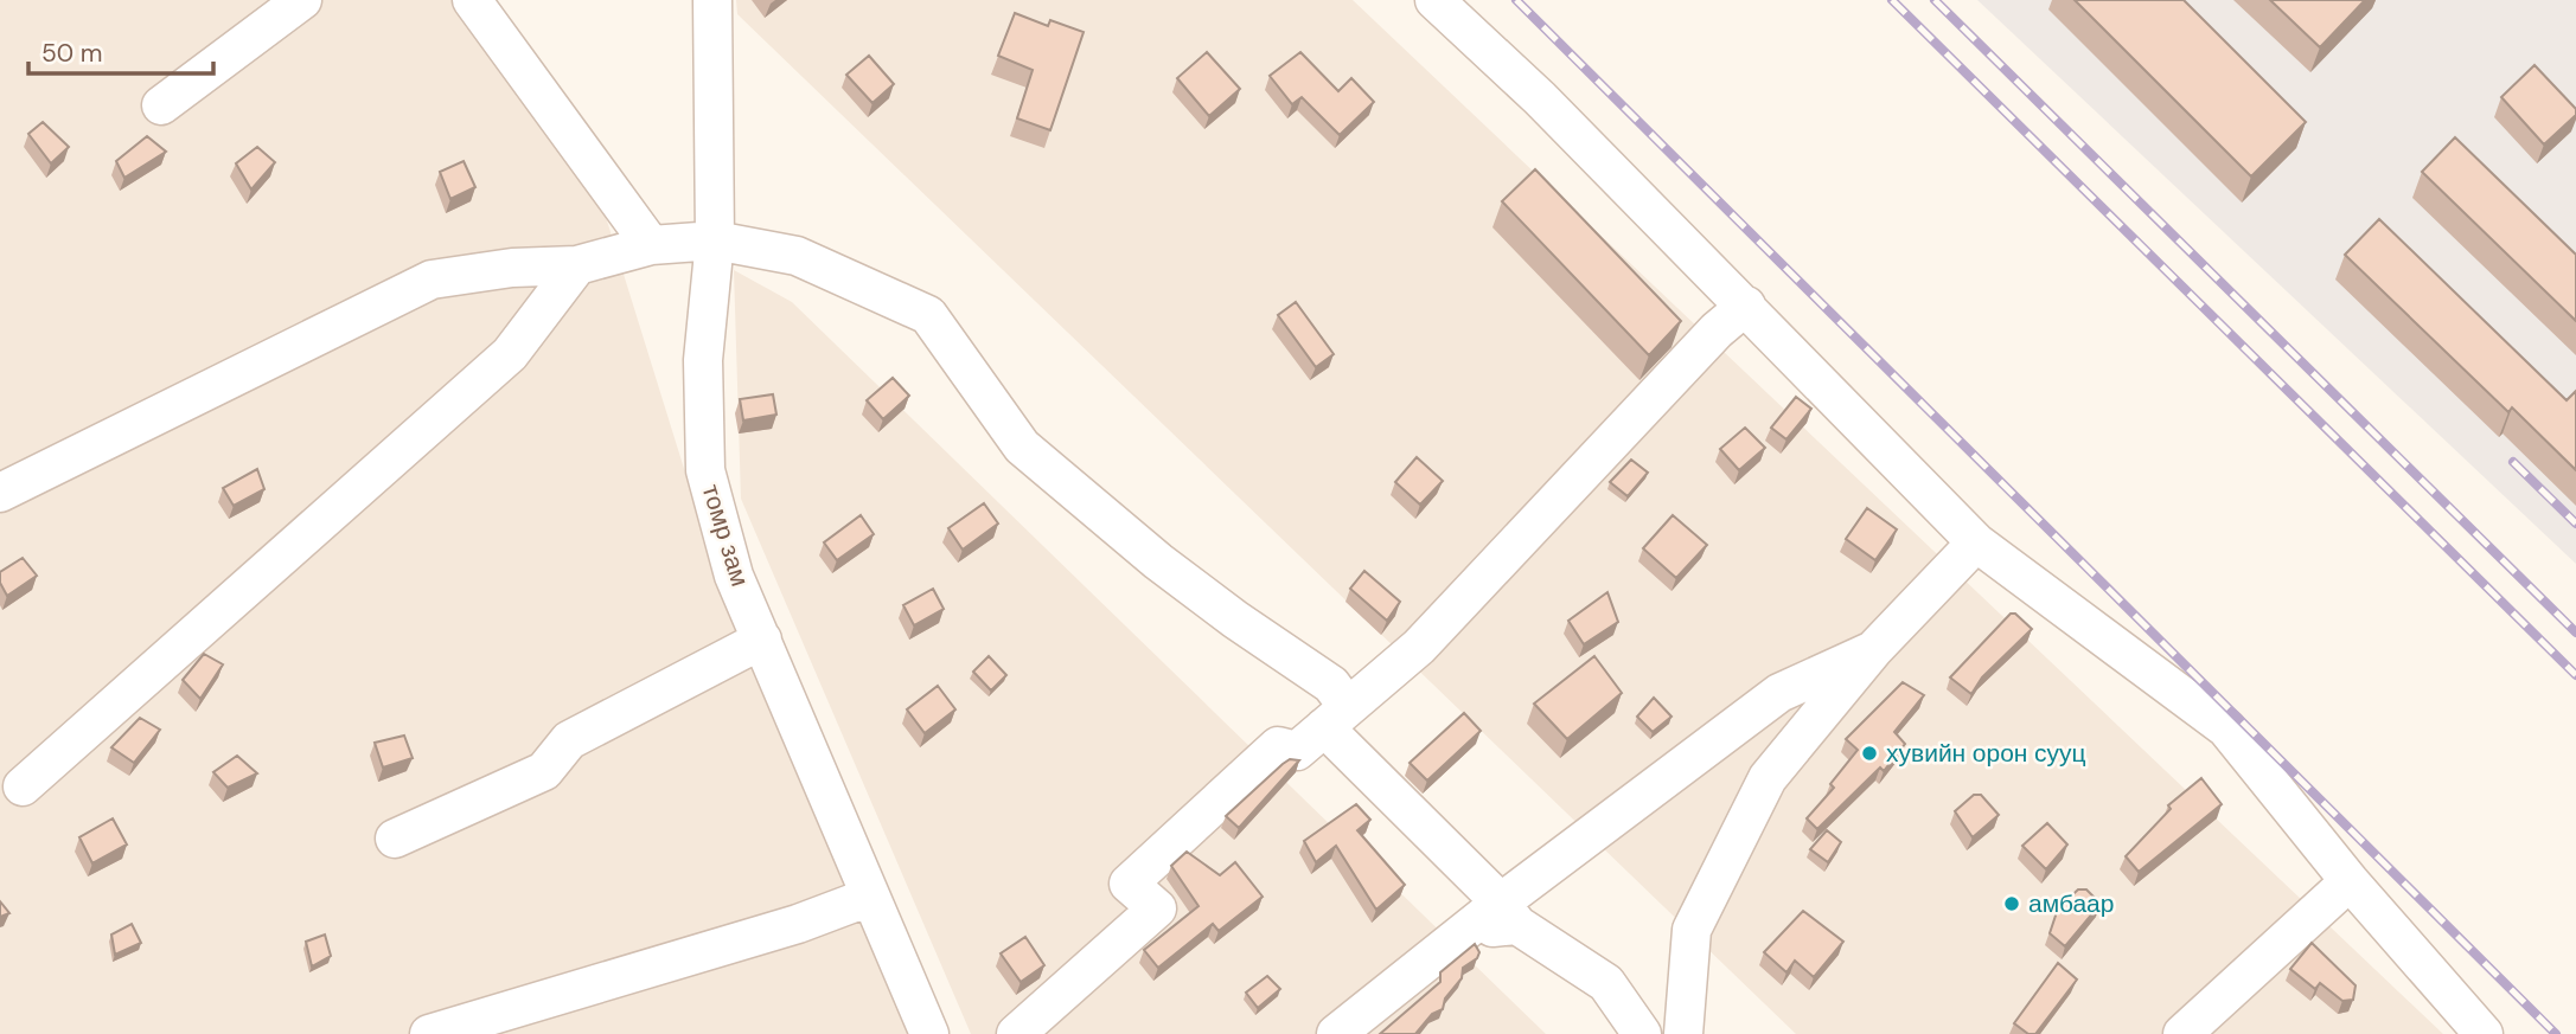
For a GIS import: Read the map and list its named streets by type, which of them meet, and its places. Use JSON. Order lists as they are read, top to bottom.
{
  "streets": {
    "street": ["томр зам"]
  },
  "places": ["хувийн орон сууц", "амбаар"],
  "scale_bar": "50 m"
}
